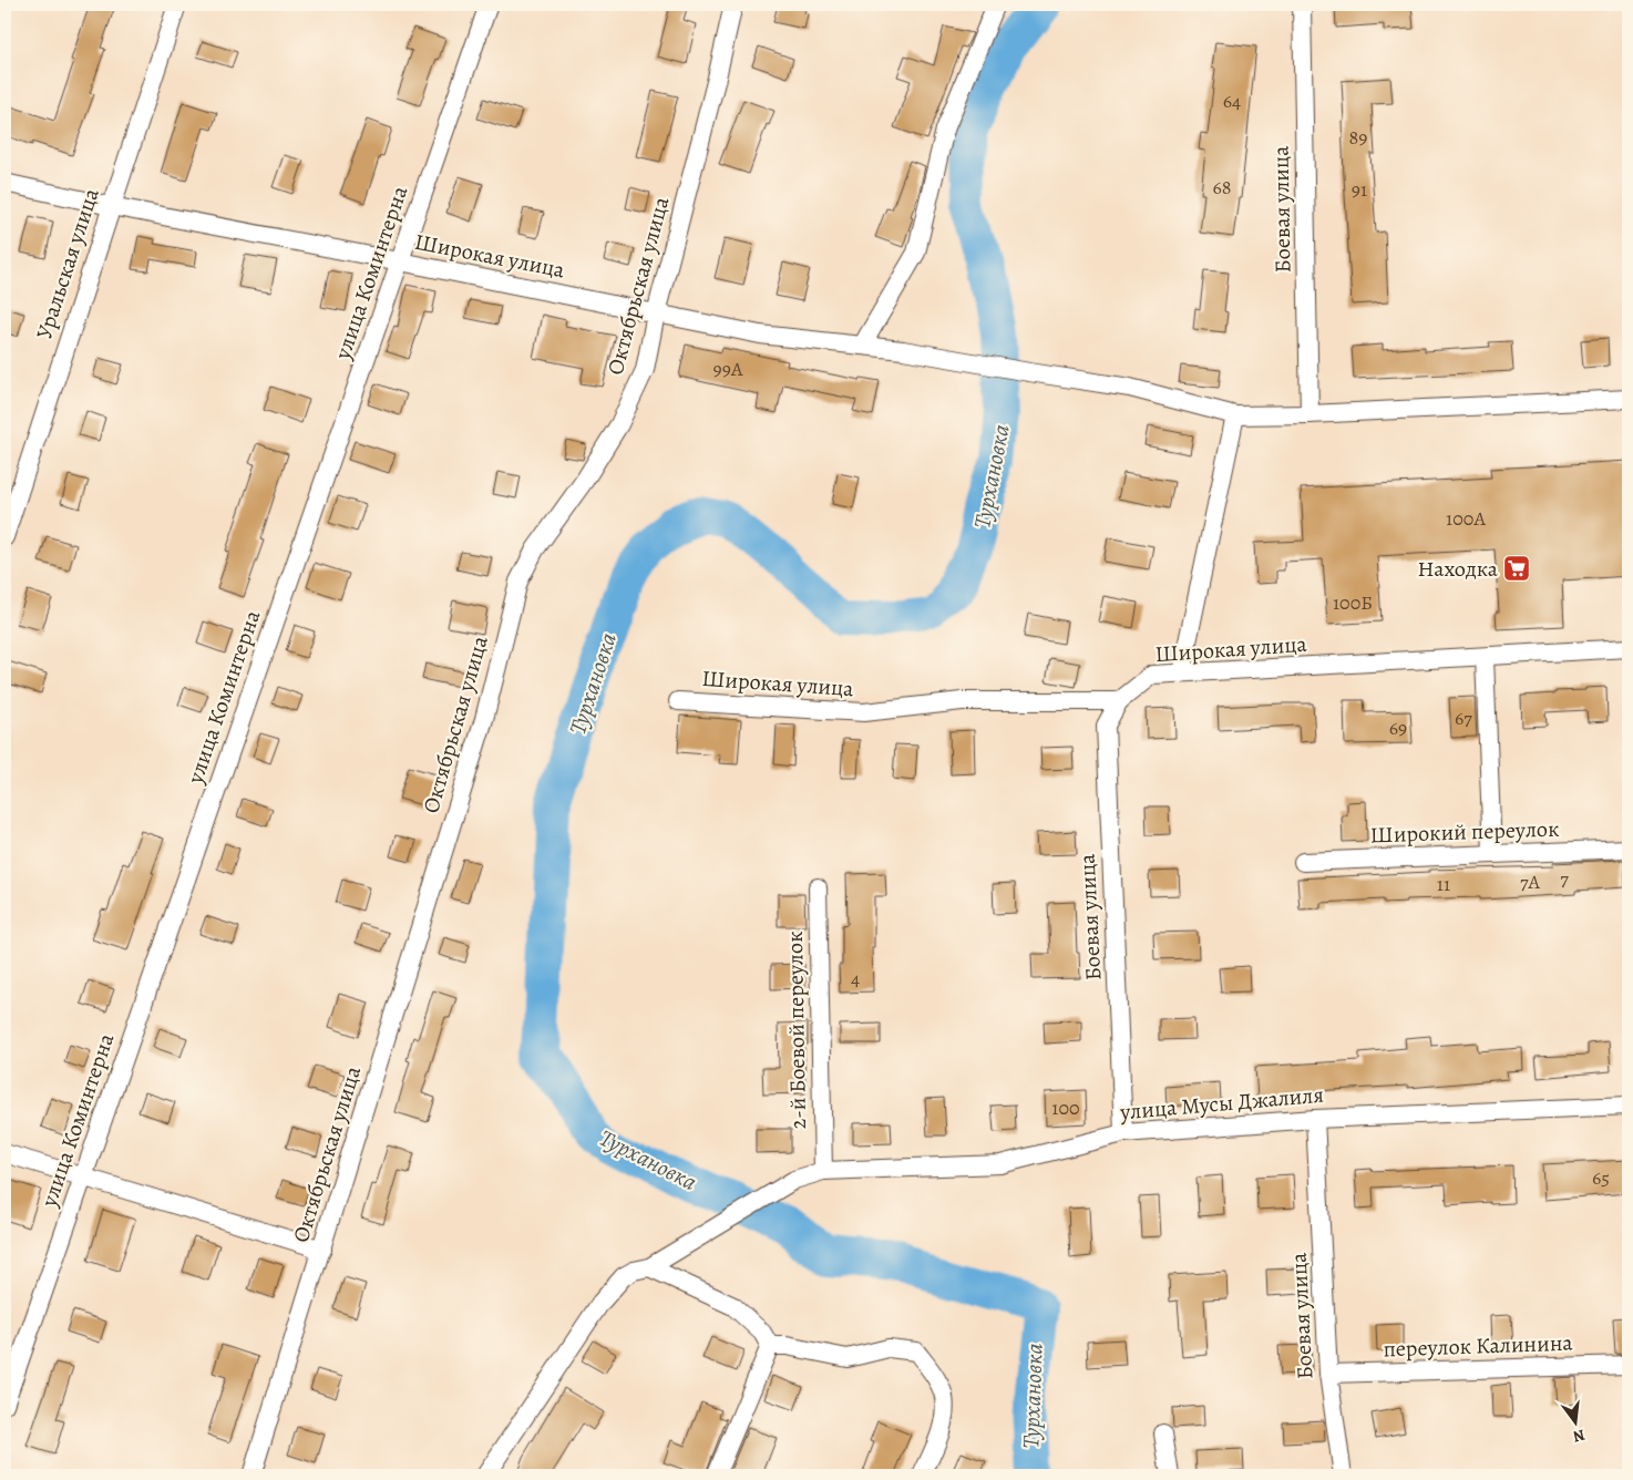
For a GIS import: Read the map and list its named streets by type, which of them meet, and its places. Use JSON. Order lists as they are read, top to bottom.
{
  "streets": {
    "street": [
      "Боевая улица",
      "Широкая улица",
      "Уральская улица",
      "улица Коминтерна",
      "Октябрьская улица",
      "Широкий переулок",
      "2-й Боевой переулок",
      "улица Мусы Джалиля",
      "переулок Калинина"
    ]
  },
  "crossings": [
    ["Боевая улица", "Широкая улица"],
    ["Боевая улица", "улица Мусы Джалиля"],
    ["Боевая улица", "переулок Калинина"],
    ["Широкая улица", "Уральская улица"],
    ["Широкая улица", "улица Коминтерна"],
    ["Широкая улица", "Октябрьская улица"],
    ["2-й Боевой переулок", "улица Мусы Джалиля"]
  ],
  "water": ["Турхановка"],
  "places": {
    "supermarket": ["Находка"]
  },
  "house_numbers": [
    "64",
    "89",
    "68",
    "91",
    "99А",
    "100А",
    "100Б",
    "67",
    "69",
    "7",
    "7А",
    "11",
    "4",
    "100",
    "65"
  ],
  "north": "bottom"
}
